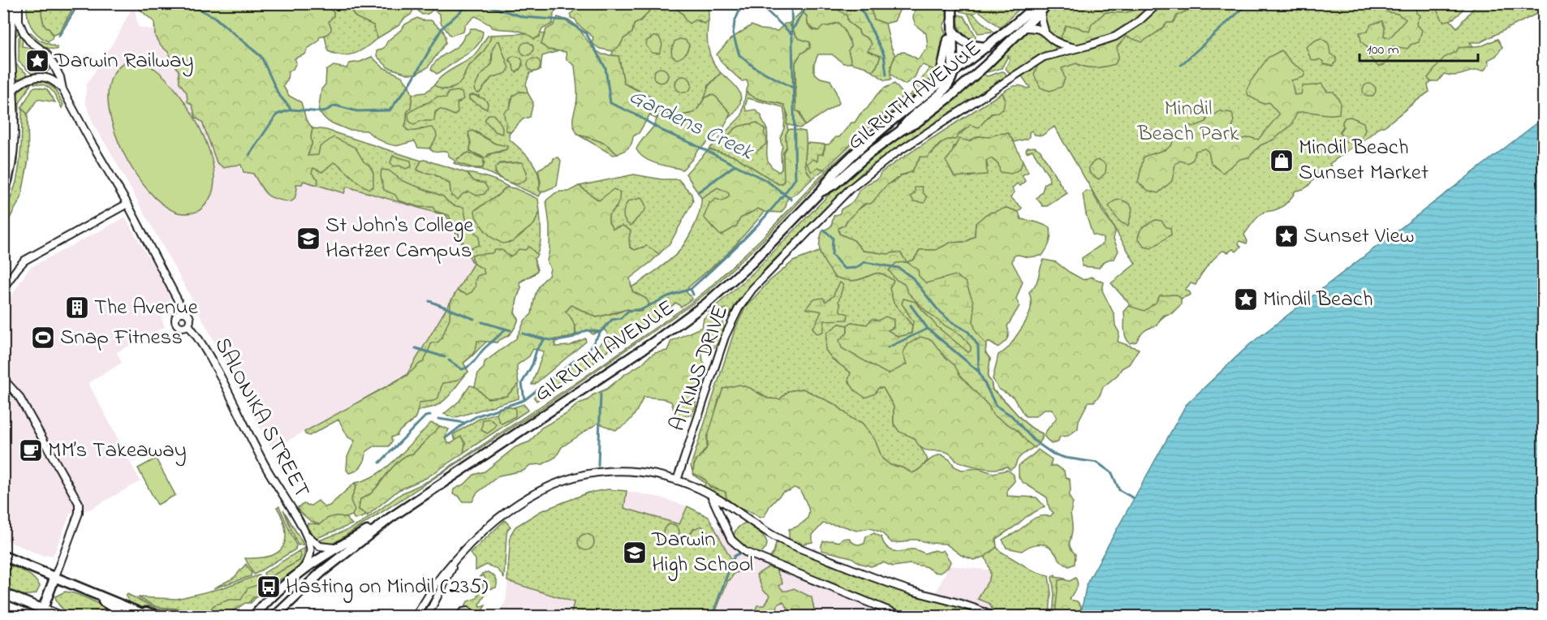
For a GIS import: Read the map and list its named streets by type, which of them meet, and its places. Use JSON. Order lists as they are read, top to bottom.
{
  "streets": {
    "street": ["GILRUTH AVENUE", "ATKINS DRIVE", "SALONIKA STREET"]
  },
  "crossings": [
    ["GILRUTH AVENUE", "SALONIKA STREET"]
  ],
  "water": ["Gardens Creek"],
  "parks": ["Mindil Beach Park"],
  "places": {
    "place": ["Darwin Railway", "Sunset View", "Mindil Beach"],
    "shop": ["Mindil Beach Sunset Market"],
    "school or university": ["St John's College Hartzer Campus", "Darwin High School"],
    "building": ["The Avenue"],
    "sports": ["Snap Fitness"],
    "cafe": ["MM’s Takeaway"],
    "bus stop": ["Hasting on Mindil (235)"]
  },
  "scale_bar": "100 m"
}
